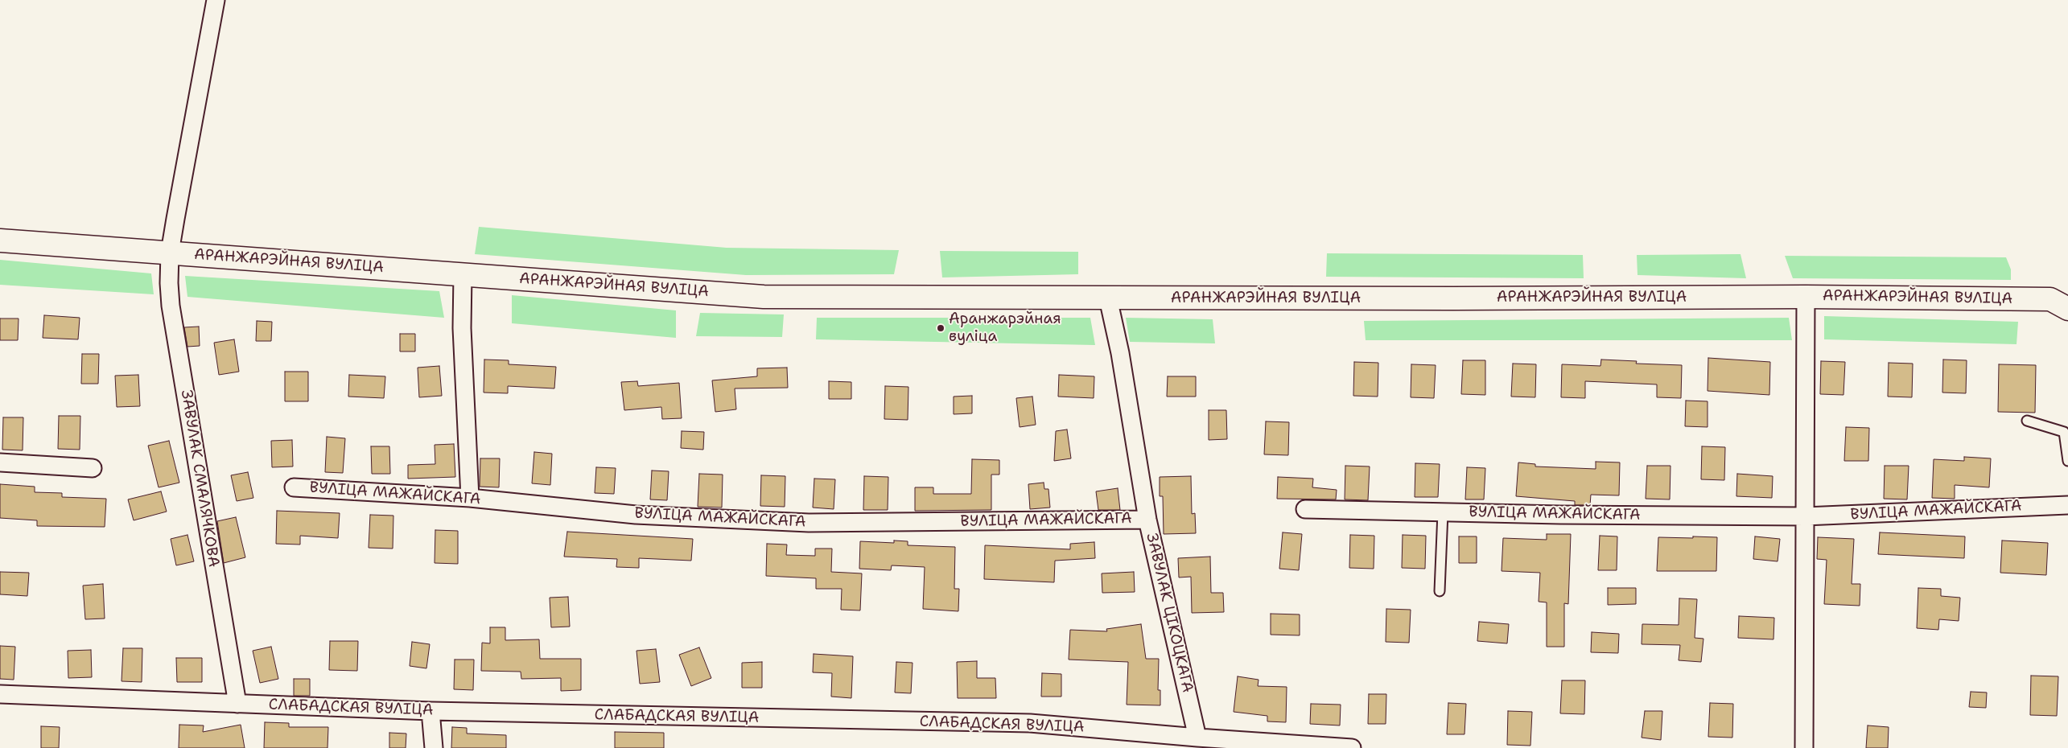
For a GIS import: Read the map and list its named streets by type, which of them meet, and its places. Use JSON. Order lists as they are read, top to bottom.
{
  "streets": {
    "main road": ["АРАНЖАРЭЙНАЯ ВУЛІЦА"],
    "street": [
      "ЗАВУЛАК СМАЛЯЧКОВА",
      "ВУЛІЦА МАЖАЙСКАГА",
      "ЗАВУЛАК ЦІКОЦКАГА",
      "СЛАБАДСКАЯ ВУЛІЦА"
    ]
  },
  "crossings": [
    ["АРАНЖАРЭЙНАЯ ВУЛІЦА", "ЗАВУЛАК СМАЛЯЧКОВА"],
    ["АРАНЖАРЭЙНАЯ ВУЛІЦА", "ЗАВУЛАК ЦІКОЦКАГА"],
    ["ЗАВУЛАК СМАЛЯЧКОВА", "СЛАБАДСКАЯ ВУЛІЦА"],
    ["ВУЛІЦА МАЖАЙСКАГА", "ЗАВУЛАК ЦІКОЦКАГА"],
    ["ЗАВУЛАК ЦІКОЦКАГА", "СЛАБАДСКАЯ ВУЛІЦА"]
  ],
  "places": ["Аранжарэйная вуліца"]
}
